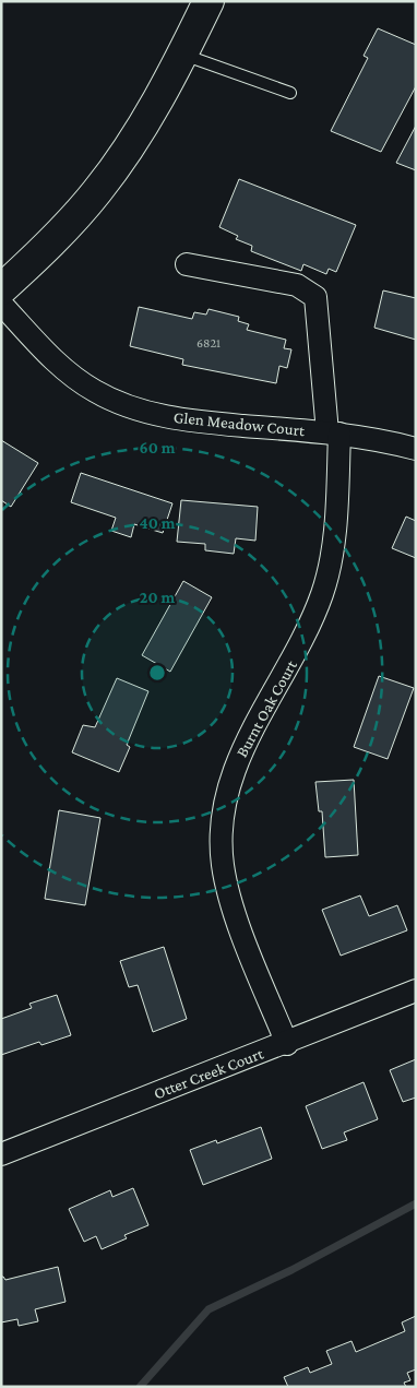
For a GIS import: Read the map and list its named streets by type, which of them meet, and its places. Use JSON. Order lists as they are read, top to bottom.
{
  "streets": {
    "street": ["Glen Meadow Court", "Burnt Oak Court", "Otter Creek Court"]
  },
  "crossings": [
    ["Glen Meadow Court", "Burnt Oak Court"],
    ["Burnt Oak Court", "Otter Creek Court"]
  ],
  "house_numbers": ["6821"],
  "rings": ["60 m", "40 m", "20 m"]
}
